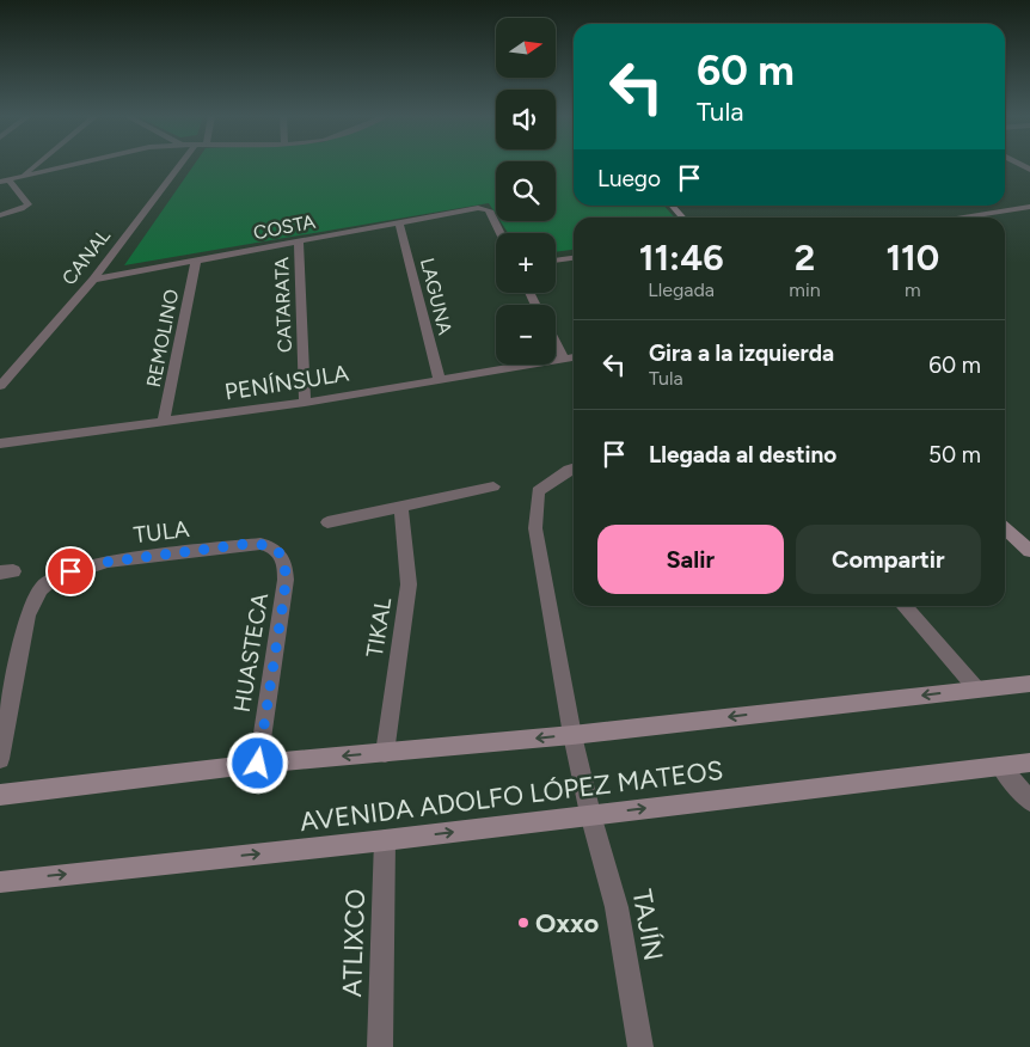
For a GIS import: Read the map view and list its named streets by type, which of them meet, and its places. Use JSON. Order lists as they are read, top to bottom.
{
  "streets": {
    "main road": ["AVENIDA ADOLFO LÓPEZ MATEOS"],
    "street": [
      "COSTA",
      "CANAL",
      "LAGUNA",
      "CATARATA",
      "REMOLINO",
      "PENÍNSULA",
      "TULA",
      "TIKAL",
      "HUASTECA",
      "TAJÍN",
      "ATLIXCO"
    ]
  },
  "crossings": [
    ["COSTA", "CANAL"],
    ["COSTA", "LAGUNA"],
    ["COSTA", "CATARATA"],
    ["COSTA", "REMOLINO"],
    ["LAGUNA", "PENÍNSULA"],
    ["CATARATA", "PENÍNSULA"],
    ["REMOLINO", "PENÍNSULA"],
    ["TULA", "HUASTECA"],
    ["AVENIDA ADOLFO LÓPEZ MATEOS", "TAJÍN"],
    ["AVENIDA ADOLFO LÓPEZ MATEOS", "ATLIXCO"]
  ],
  "places": ["Oxxo"],
  "north": "right",
  "page": {
    "map_buttons": ["+", "−"],
    "turn": ["60 m", "Tula"],
    "then": "Luego",
    "eta": [
      "11:46",
      "Llegada",
      "2",
      "min",
      "110",
      "m"
    ],
    "list": [
      {
        "name": "Gira a la izquierda",
        "note": "Tula",
        "value": "60 m"
      },
      {
        "name": "Llegada al destino",
        "value": "50 m"
      }
    ],
    "buttons": ["Salir", "Compartir"]
  }
}
